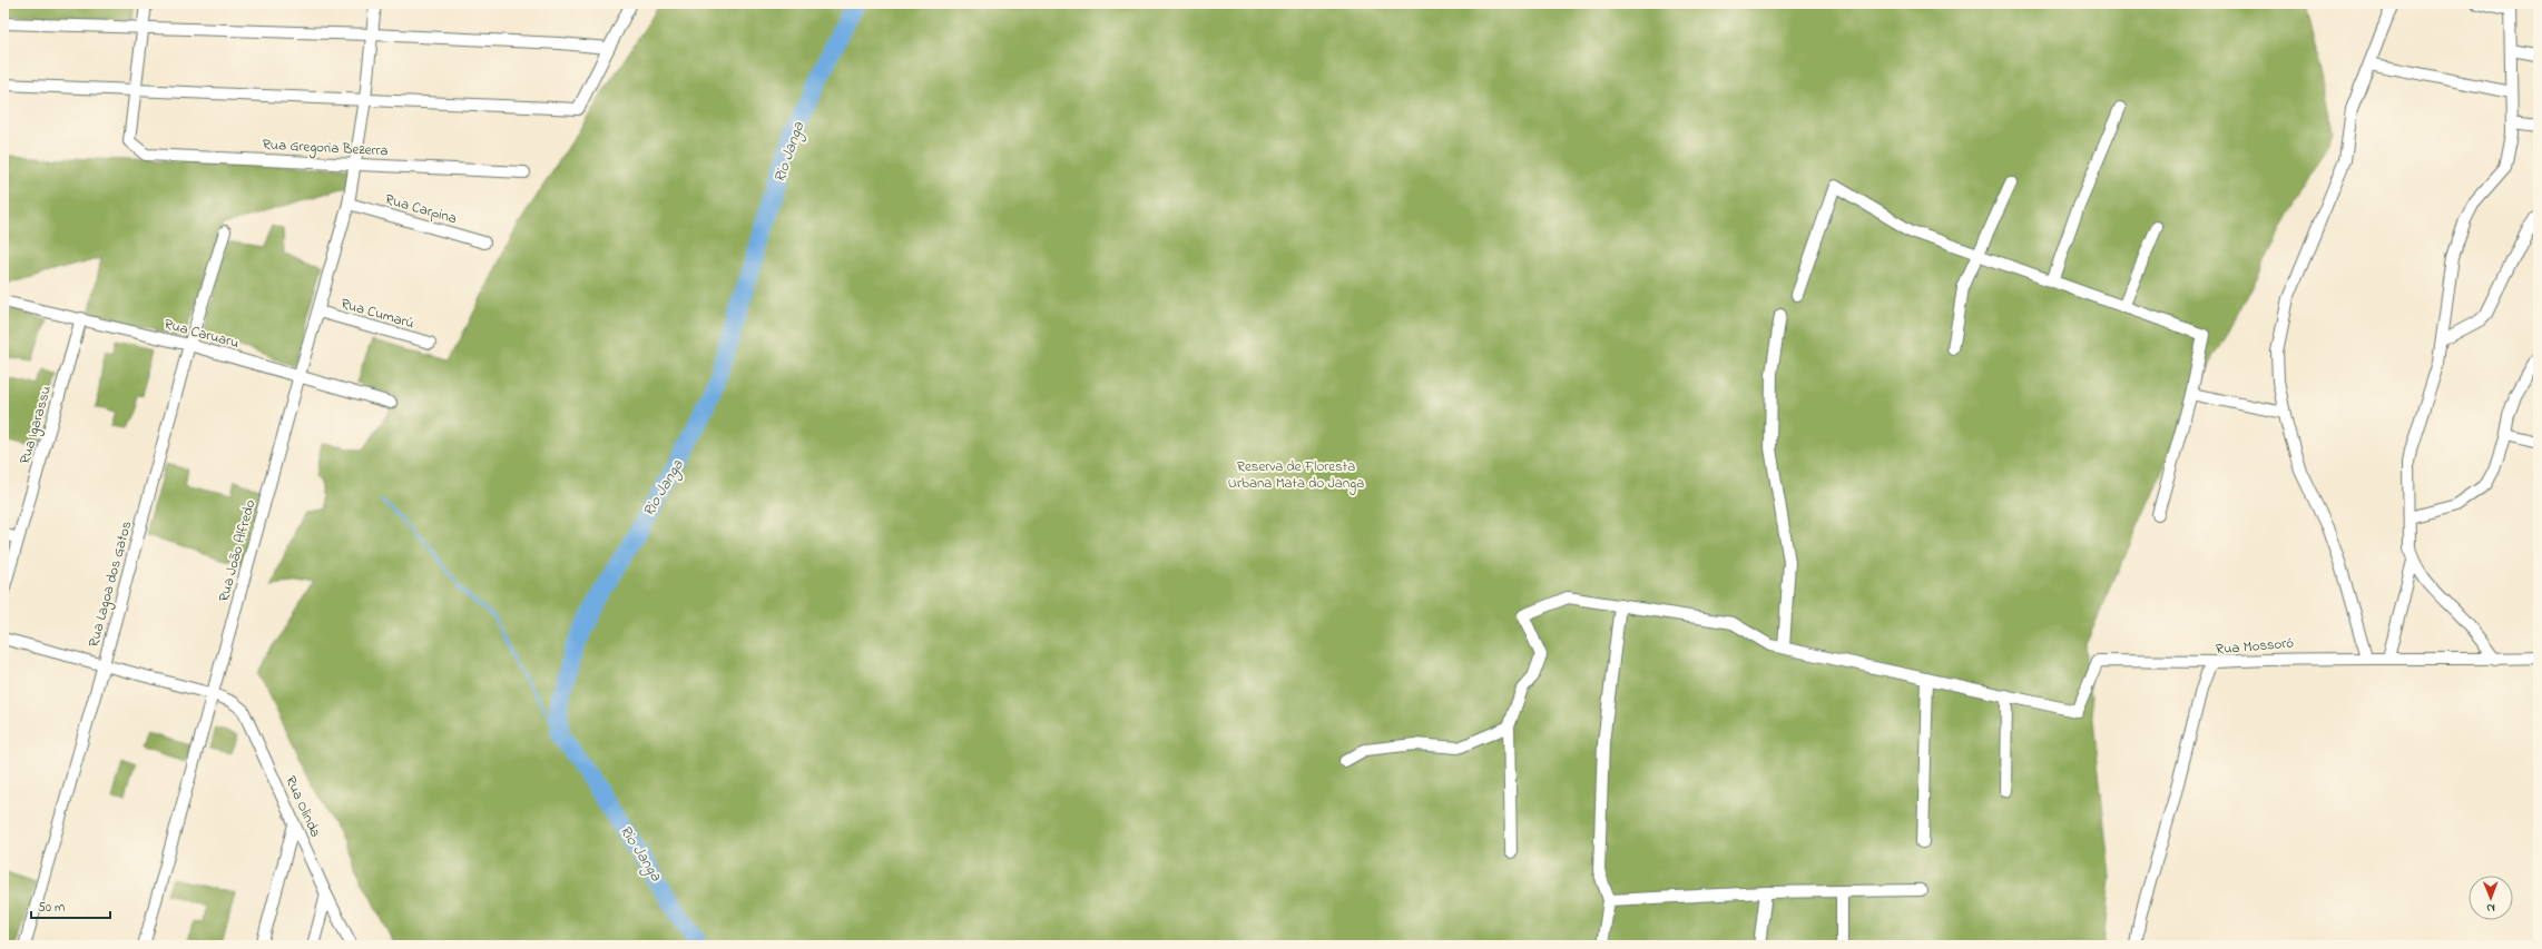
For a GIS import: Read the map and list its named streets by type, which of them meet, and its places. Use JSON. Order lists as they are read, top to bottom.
{
  "streets": {
    "street": [
      "Rua Gregoria Bezerra",
      "Rua Carpina",
      "Rua Cumarú",
      "Rua Caruaru",
      "Rua Igarassu",
      "Rua João Alfredo",
      "Rua Lagoa dos Gatos",
      "Rua Mossoró",
      "Rua Olinda"
    ]
  },
  "crossings": [
    ["Rua Gregoria Bezerra", "Rua João Alfredo"],
    ["Rua Carpina", "Rua João Alfredo"],
    ["Rua Cumarú", "Rua João Alfredo"],
    ["Rua Caruaru", "Rua Igarassu"],
    ["Rua Caruaru", "Rua João Alfredo"],
    ["Rua Caruaru", "Rua Lagoa dos Gatos"],
    ["Rua João Alfredo", "Rua Olinda"],
    ["Rua Lagoa dos Gatos", "Rua Olinda"]
  ],
  "water": ["Rio Janga"],
  "parks": ["Reserva de Floresta Urbana Mata do Janga"],
  "scale_bar": "50 m",
  "north": "bottom"
}
